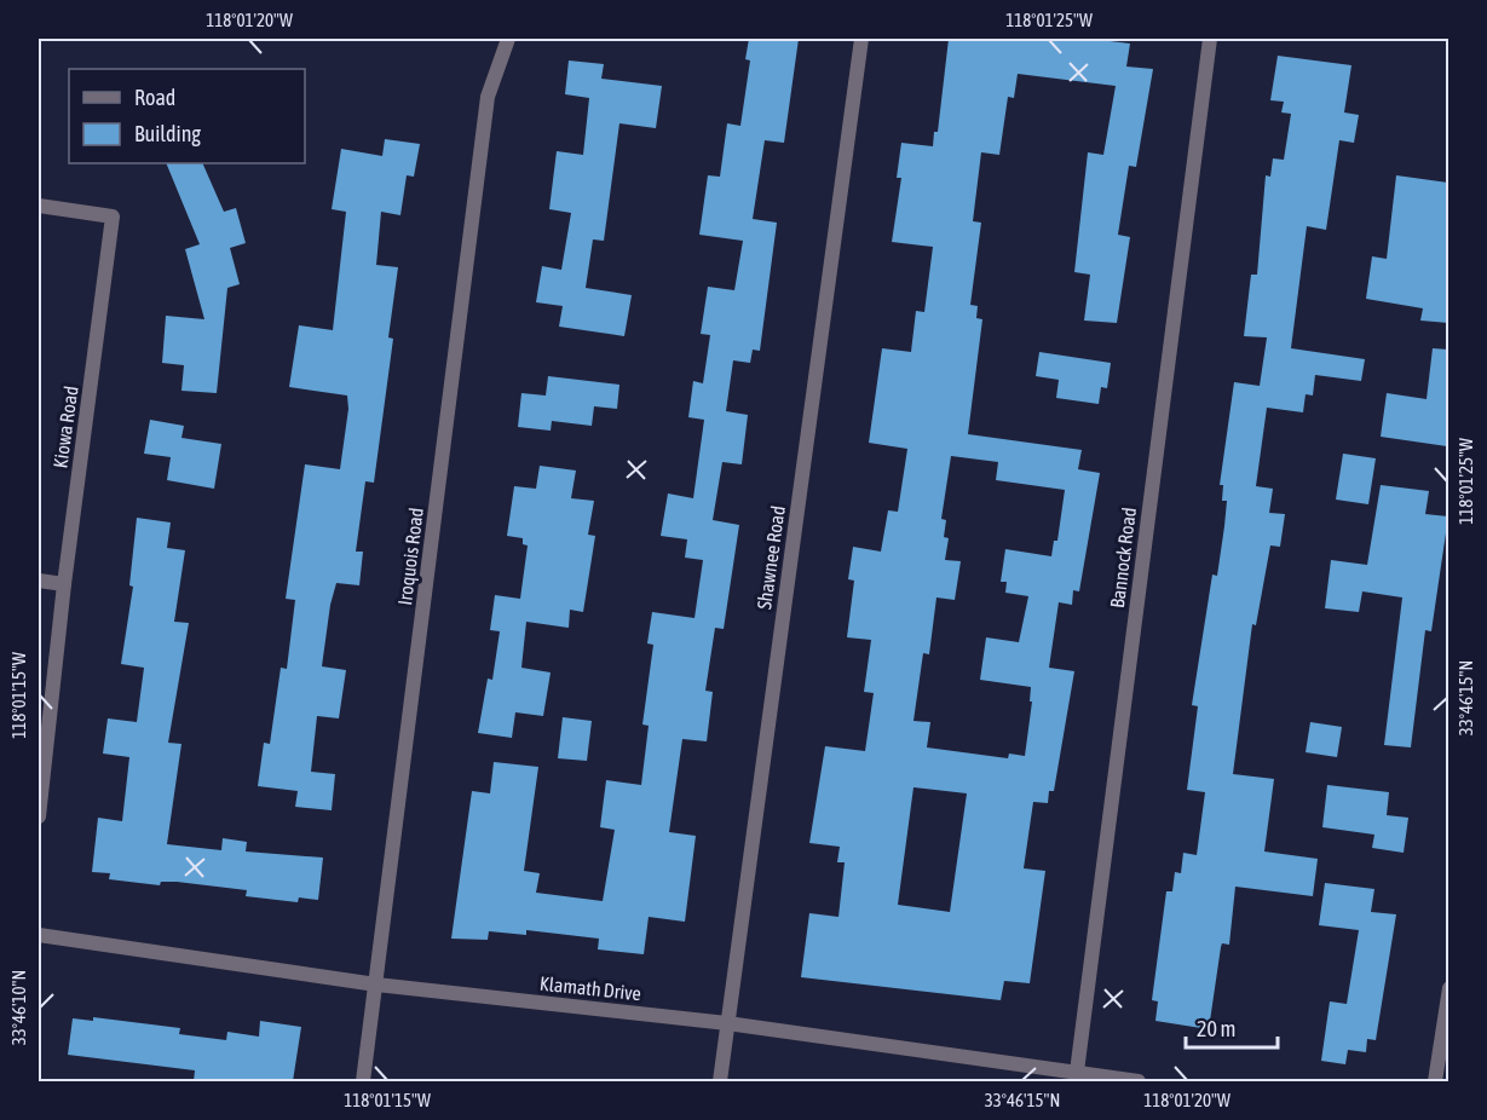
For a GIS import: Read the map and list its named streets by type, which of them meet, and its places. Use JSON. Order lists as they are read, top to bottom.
{
  "streets": {
    "street": [
      "Kiowa Road",
      "Iroquois Road",
      "Shawnee Road",
      "Bannock Road",
      "Klamath Drive"
    ]
  },
  "crossings": [
    ["Iroquois Road", "Klamath Drive"],
    ["Shawnee Road", "Klamath Drive"],
    ["Bannock Road", "Klamath Drive"]
  ],
  "legend": ["Road", "Building"],
  "scale_bar": "20 m",
  "coordinates": [
    "118°01'20\"W",
    "118°01'25\"W",
    "118°01'15\"W",
    "33°46'15\"N",
    "33°46'10\"N"
  ]
}
